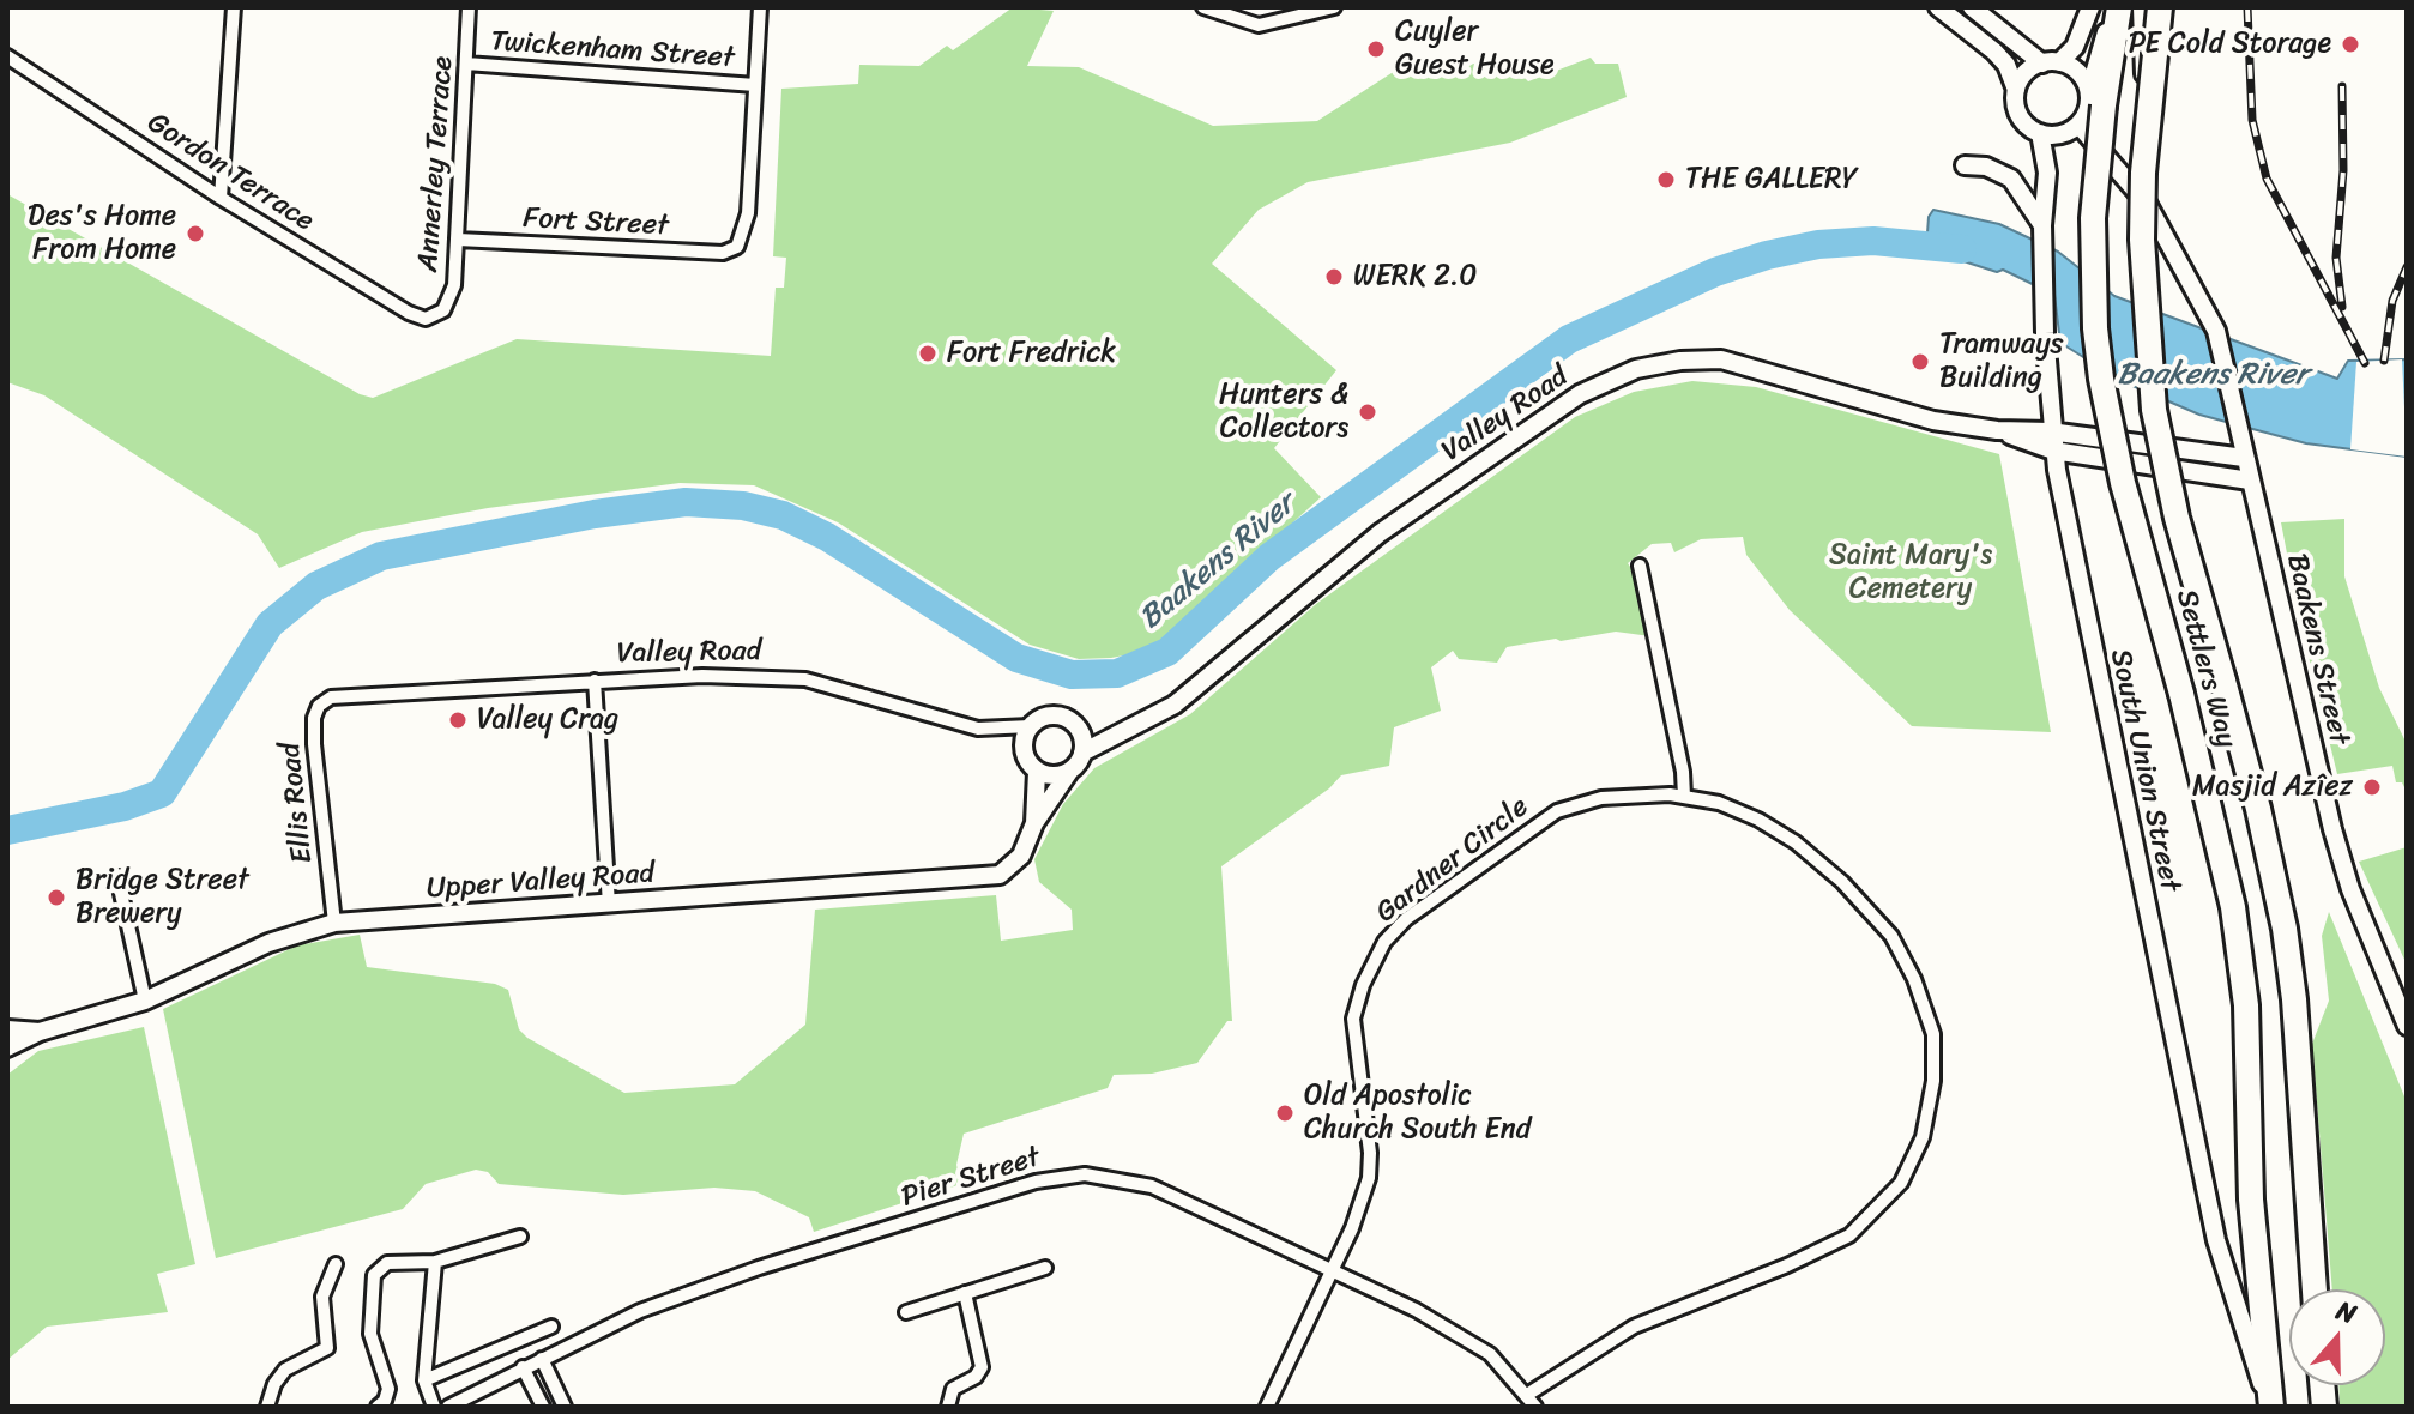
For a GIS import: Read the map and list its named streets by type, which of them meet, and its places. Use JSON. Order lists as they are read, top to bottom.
{
  "streets": {
    "highway": ["Settlers Way"],
    "street": [
      "Twickenham Street",
      "Annerley Terrace",
      "Gordon Terrace",
      "Fort Street",
      "Valley Road",
      "Baakens Street",
      "South Union Street",
      "Ellis Road",
      "Gardner Circle",
      "Upper Valley Road",
      "Pier Street"
    ]
  },
  "crossings": [
    ["Twickenham Street", "Annerley Terrace"],
    ["Twickenham Street", "Fort Street"],
    ["Annerley Terrace", "Gordon Terrace"],
    ["Annerley Terrace", "Fort Street"],
    ["Valley Road", "Baakens Street"],
    ["Valley Road", "South Union Street"],
    ["Valley Road", "Ellis Road"],
    ["Valley Road", "Upper Valley Road"],
    ["Settlers Way", "South Union Street"],
    ["Ellis Road", "Upper Valley Road"],
    ["Gardner Circle", "Pier Street"]
  ],
  "water": ["Baakens River"],
  "parks": ["Saint Mary's Cemetery"],
  "places": [
    "PE Cold Storage",
    "Cuyler Guest House",
    "THE GALLERY",
    "Des's Home From Home",
    "WERK 2.0",
    "Fort Fredrick",
    "Tramways Building",
    "Hunters & Collectors",
    "Valley Crag",
    "Masjid Azîez",
    "Bridge Street Brewery",
    "Old Apostolic Church South End"
  ],
  "north": "top"
}
